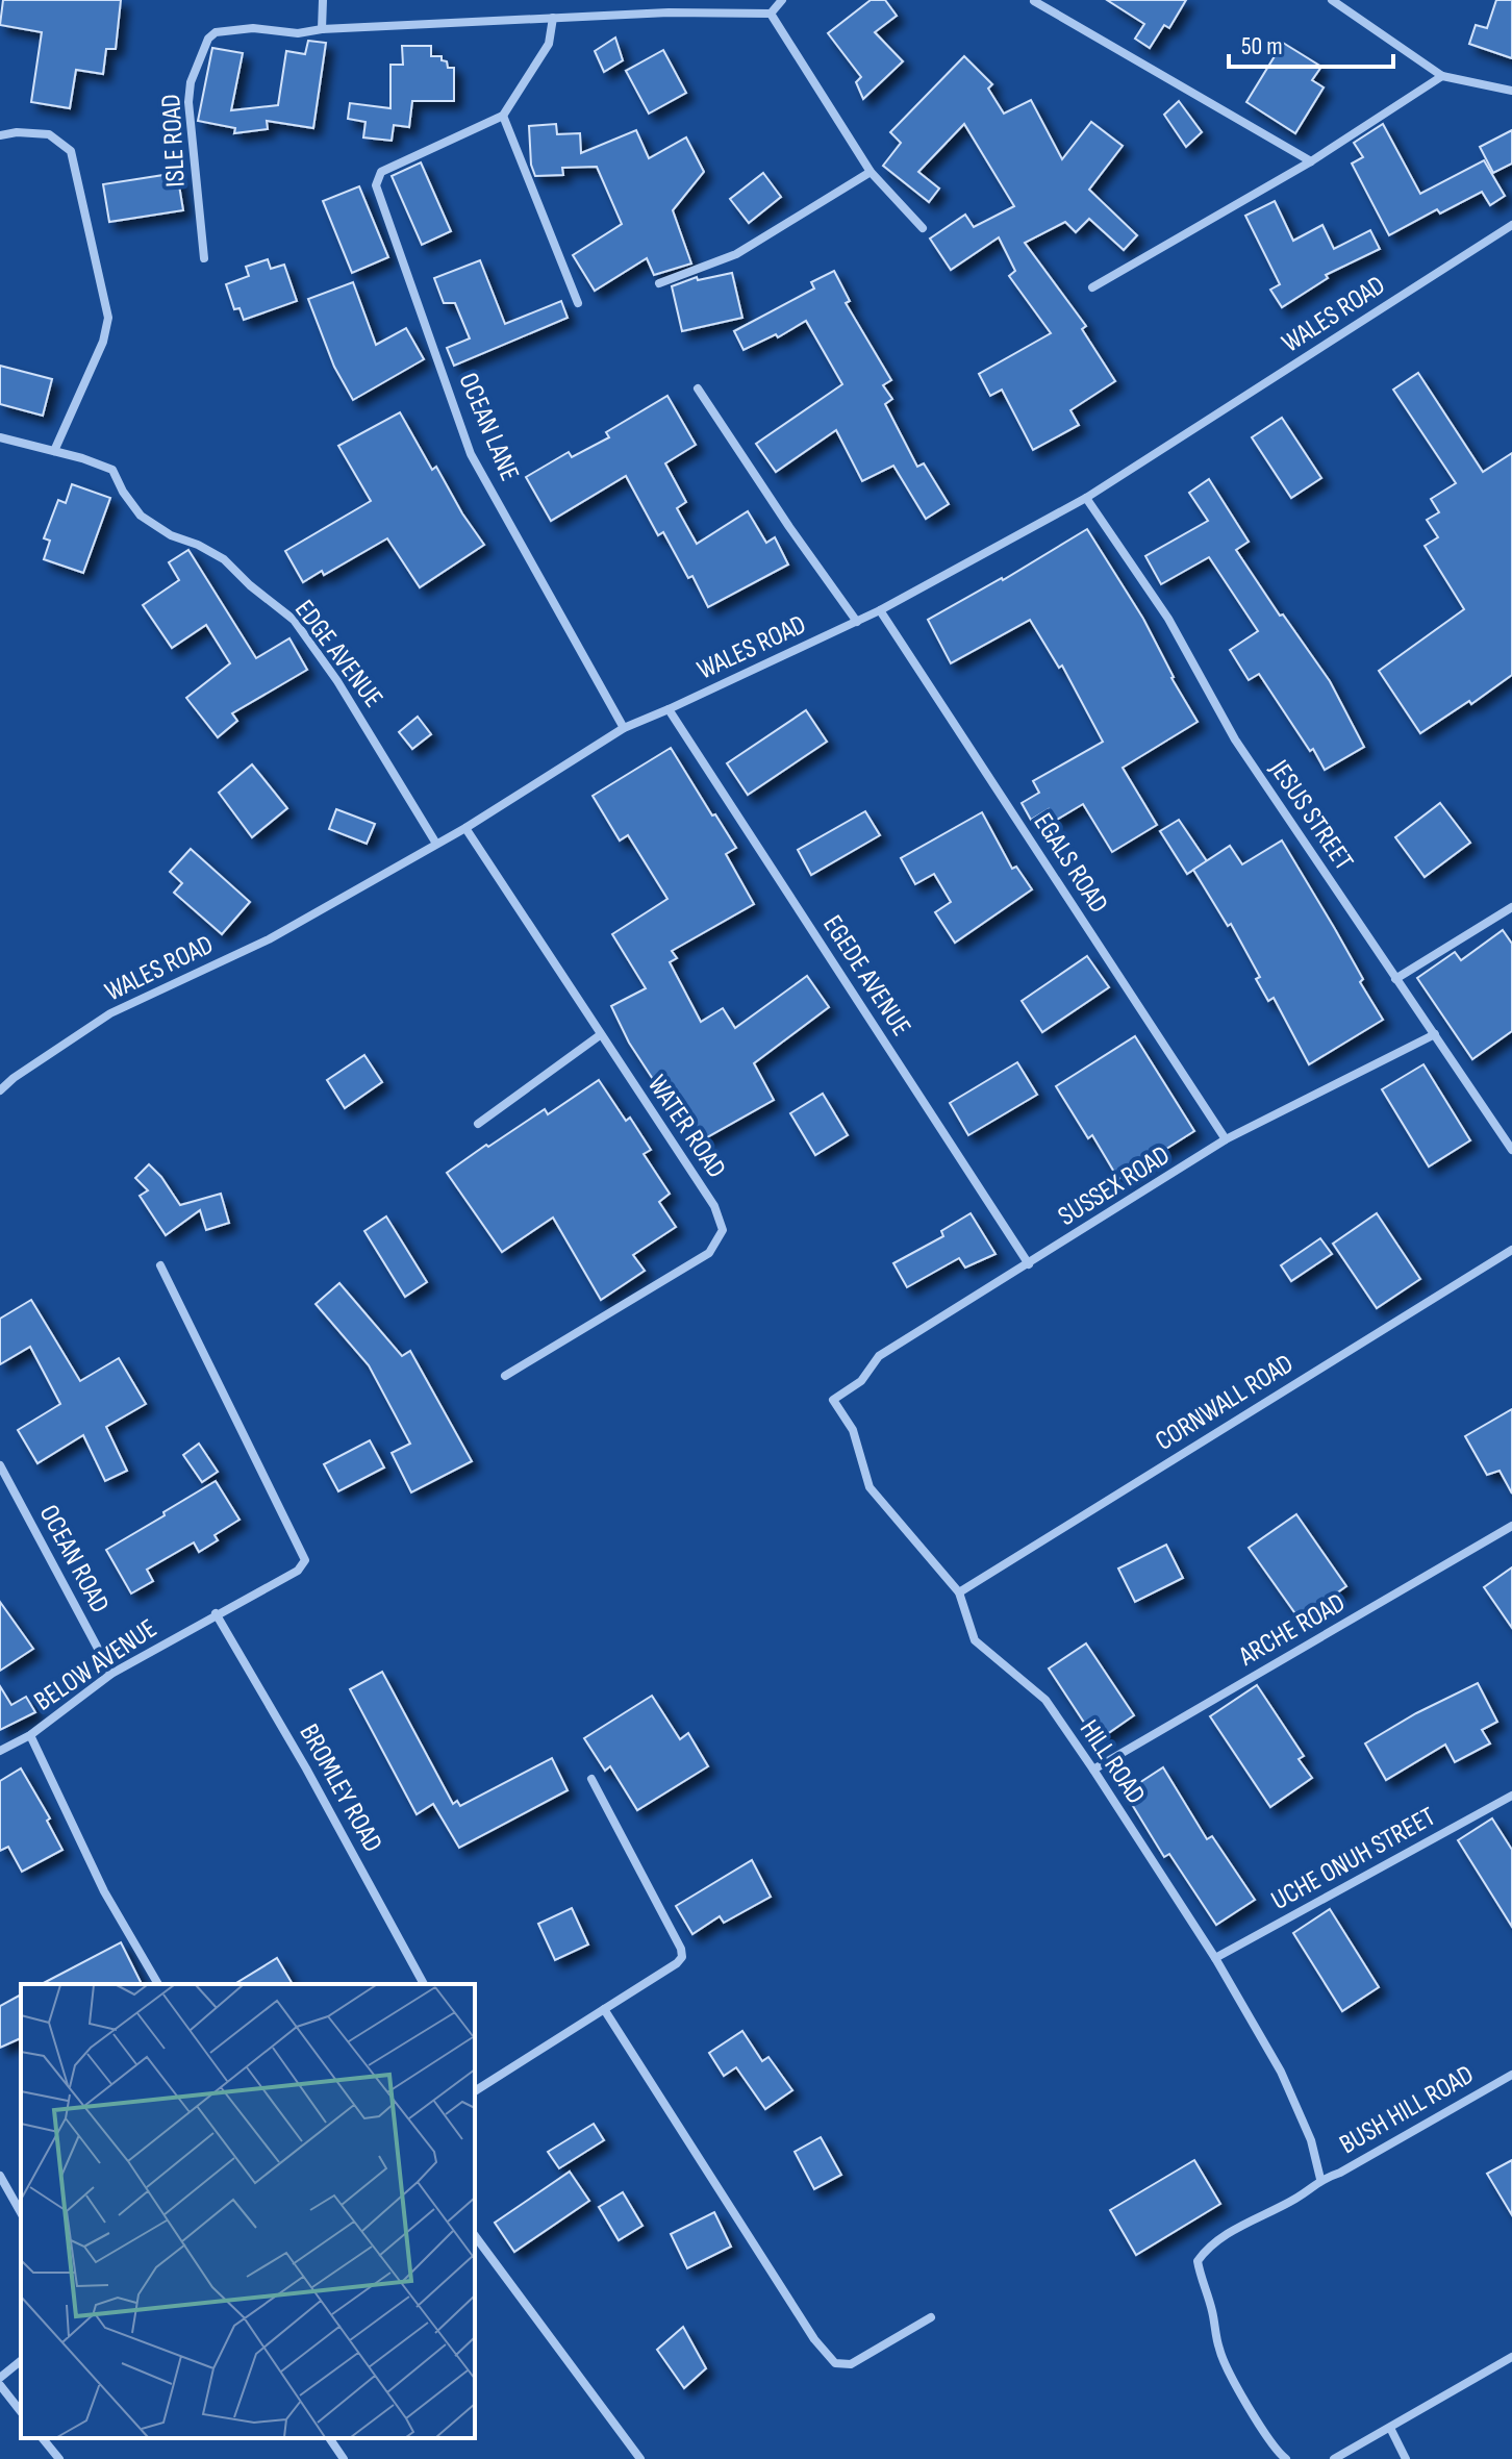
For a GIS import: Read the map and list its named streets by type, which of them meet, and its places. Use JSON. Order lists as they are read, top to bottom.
{
  "streets": {
    "street": [
      "ISLE ROAD",
      "WALES ROAD",
      "OCEAN LANE",
      "EDGE AVENUE",
      "JESUS STREET",
      "EGALS ROAD",
      "EGEDE AVENUE",
      "WATER ROAD",
      "SUSSEX ROAD",
      "CORNWALL ROAD",
      "OCEAN ROAD",
      "ARCHE ROAD",
      "BELOW AVENUE",
      "HILL ROAD",
      "BROMLEY ROAD",
      "UCHE ONUH STREET",
      "BUSH HILL ROAD"
    ]
  },
  "crossings": [
    ["WALES ROAD", "OCEAN LANE"],
    ["WALES ROAD", "EDGE AVENUE"],
    ["WALES ROAD", "JESUS STREET"],
    ["WALES ROAD", "EGALS ROAD"],
    ["WALES ROAD", "EGEDE AVENUE"],
    ["WALES ROAD", "WATER ROAD"],
    ["JESUS STREET", "SUSSEX ROAD"],
    ["EGALS ROAD", "SUSSEX ROAD"],
    ["EGEDE AVENUE", "SUSSEX ROAD"],
    ["SUSSEX ROAD", "HILL ROAD"],
    ["CORNWALL ROAD", "HILL ROAD"],
    ["OCEAN ROAD", "BELOW AVENUE"],
    ["ARCHE ROAD", "HILL ROAD"],
    ["BELOW AVENUE", "BROMLEY ROAD"],
    ["HILL ROAD", "UCHE ONUH STREET"],
    ["HILL ROAD", "BUSH HILL ROAD"]
  ],
  "scale_bar": "50 m"
}
